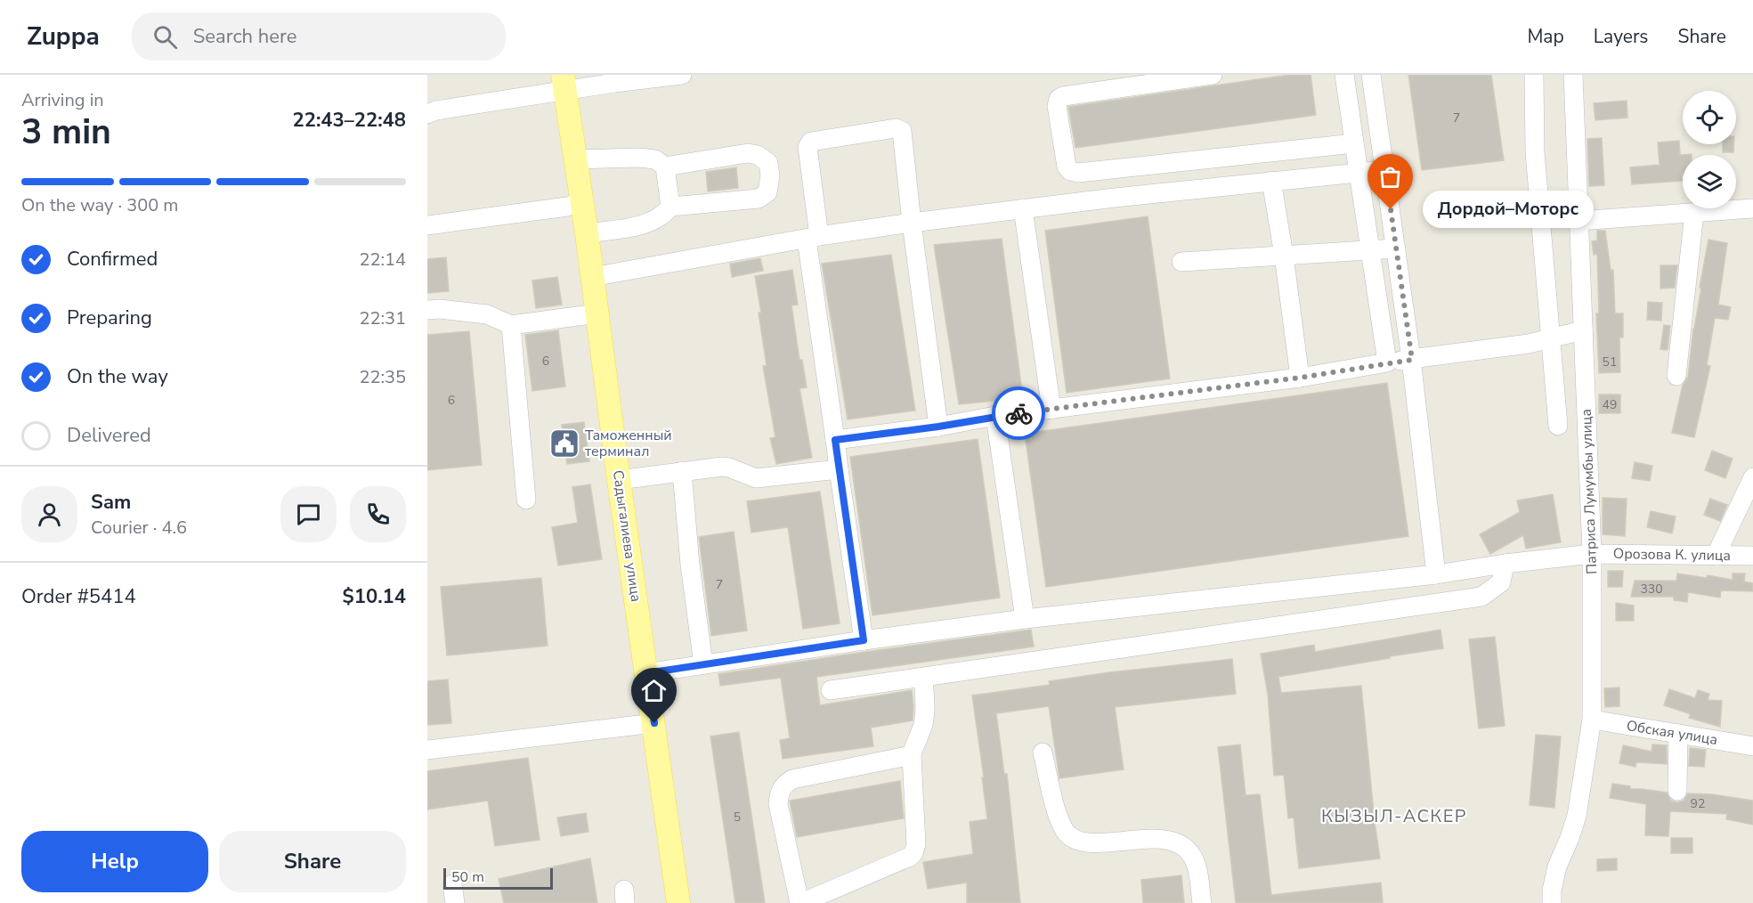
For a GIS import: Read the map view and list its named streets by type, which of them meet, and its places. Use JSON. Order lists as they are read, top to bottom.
{
  "streets": {
    "main road": ["Садыгалиева улица"],
    "street": ["Патриса Лумумбы улица", "Орозова К. улица", "Обская улица"]
  },
  "crossings": [
    ["Патриса Лумумбы улица", "Орозова К. улица"],
    ["Патриса Лумумбы улица", "Обская улица"],
    ["Садыгалиева улица", "Орозова К. улица"]
  ],
  "districts": ["КЫЗЫЛ-АСКЕР"],
  "places": {
    "other": ["Дордой–Моторс"],
    "public building": ["Таможенный терминал"]
  },
  "house_numbers": [
    "7",
    "6",
    "51",
    "6",
    "49",
    "7",
    "330",
    "92",
    "5"
  ],
  "scale_bar": "50 m",
  "page": {
    "header": "Zuppa",
    "search": "Search here",
    "nav": ["Map", "Layers", "Share"],
    "heading": ["3 min", "Arriving in", "22:43–22:48"],
    "panel": [
      "Sam",
      "Courier · 4.6",
      "Order #5414",
      "$10.14"
    ],
    "bar": "On the way · 300 m",
    "bubble": "Дордой–Моторс",
    "list": [
      ["Confirmed", "22:14"],
      ["Preparing", "22:31"],
      ["On the way", "22:35"],
      "Delivered"
    ],
    "buttons": ["Help", "Share"],
    "scale": "50 m"
  }
}
